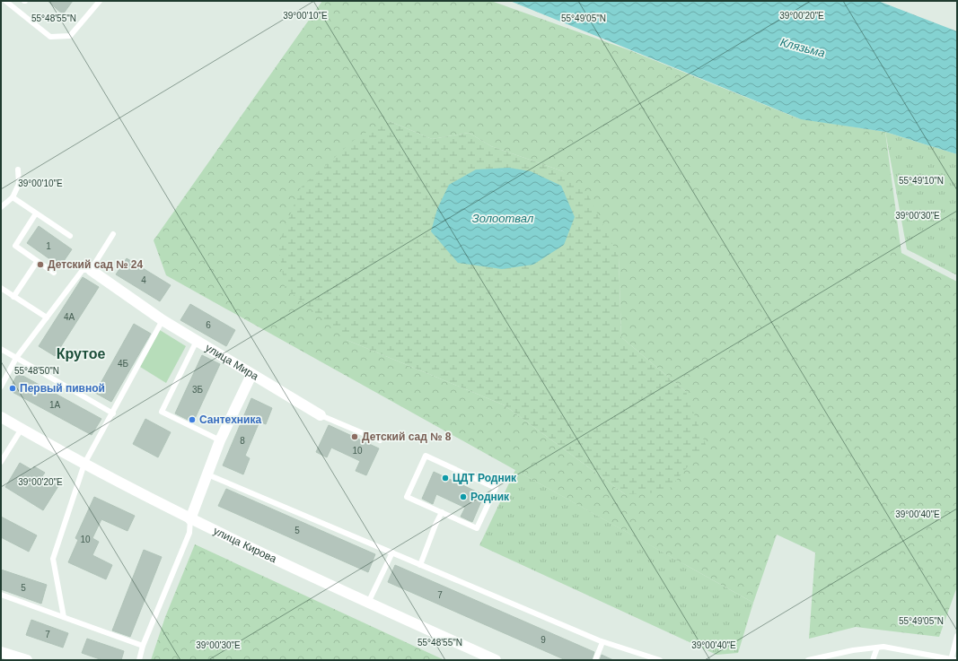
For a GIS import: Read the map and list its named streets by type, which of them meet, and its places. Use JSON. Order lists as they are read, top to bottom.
{
  "streets": {
    "street": ["улица Мира", "улица Кирова"]
  },
  "districts": ["Крутое"],
  "water": ["Клязьма", "Золоотвал"],
  "places": [
    "Детский сад № 24",
    "Первый пивной",
    "Сантехника",
    "Детский сад № 8",
    "ЦДТ Родник",
    "Родник"
  ],
  "house_numbers": [
    "1",
    "4",
    "4А",
    "6",
    "4Б",
    "3Б",
    "1А",
    "8",
    "10",
    "5",
    "10",
    "5",
    "7",
    "7",
    "9"
  ],
  "coordinates": [
    "39°00'10\"E",
    "39°00'20\"E",
    "55°48'55\"N",
    "55°49'05\"N",
    "55°49'10\"N",
    "39°00'30\"E",
    "55°48'50\"N",
    "39°00'40\"E"
  ]
}
